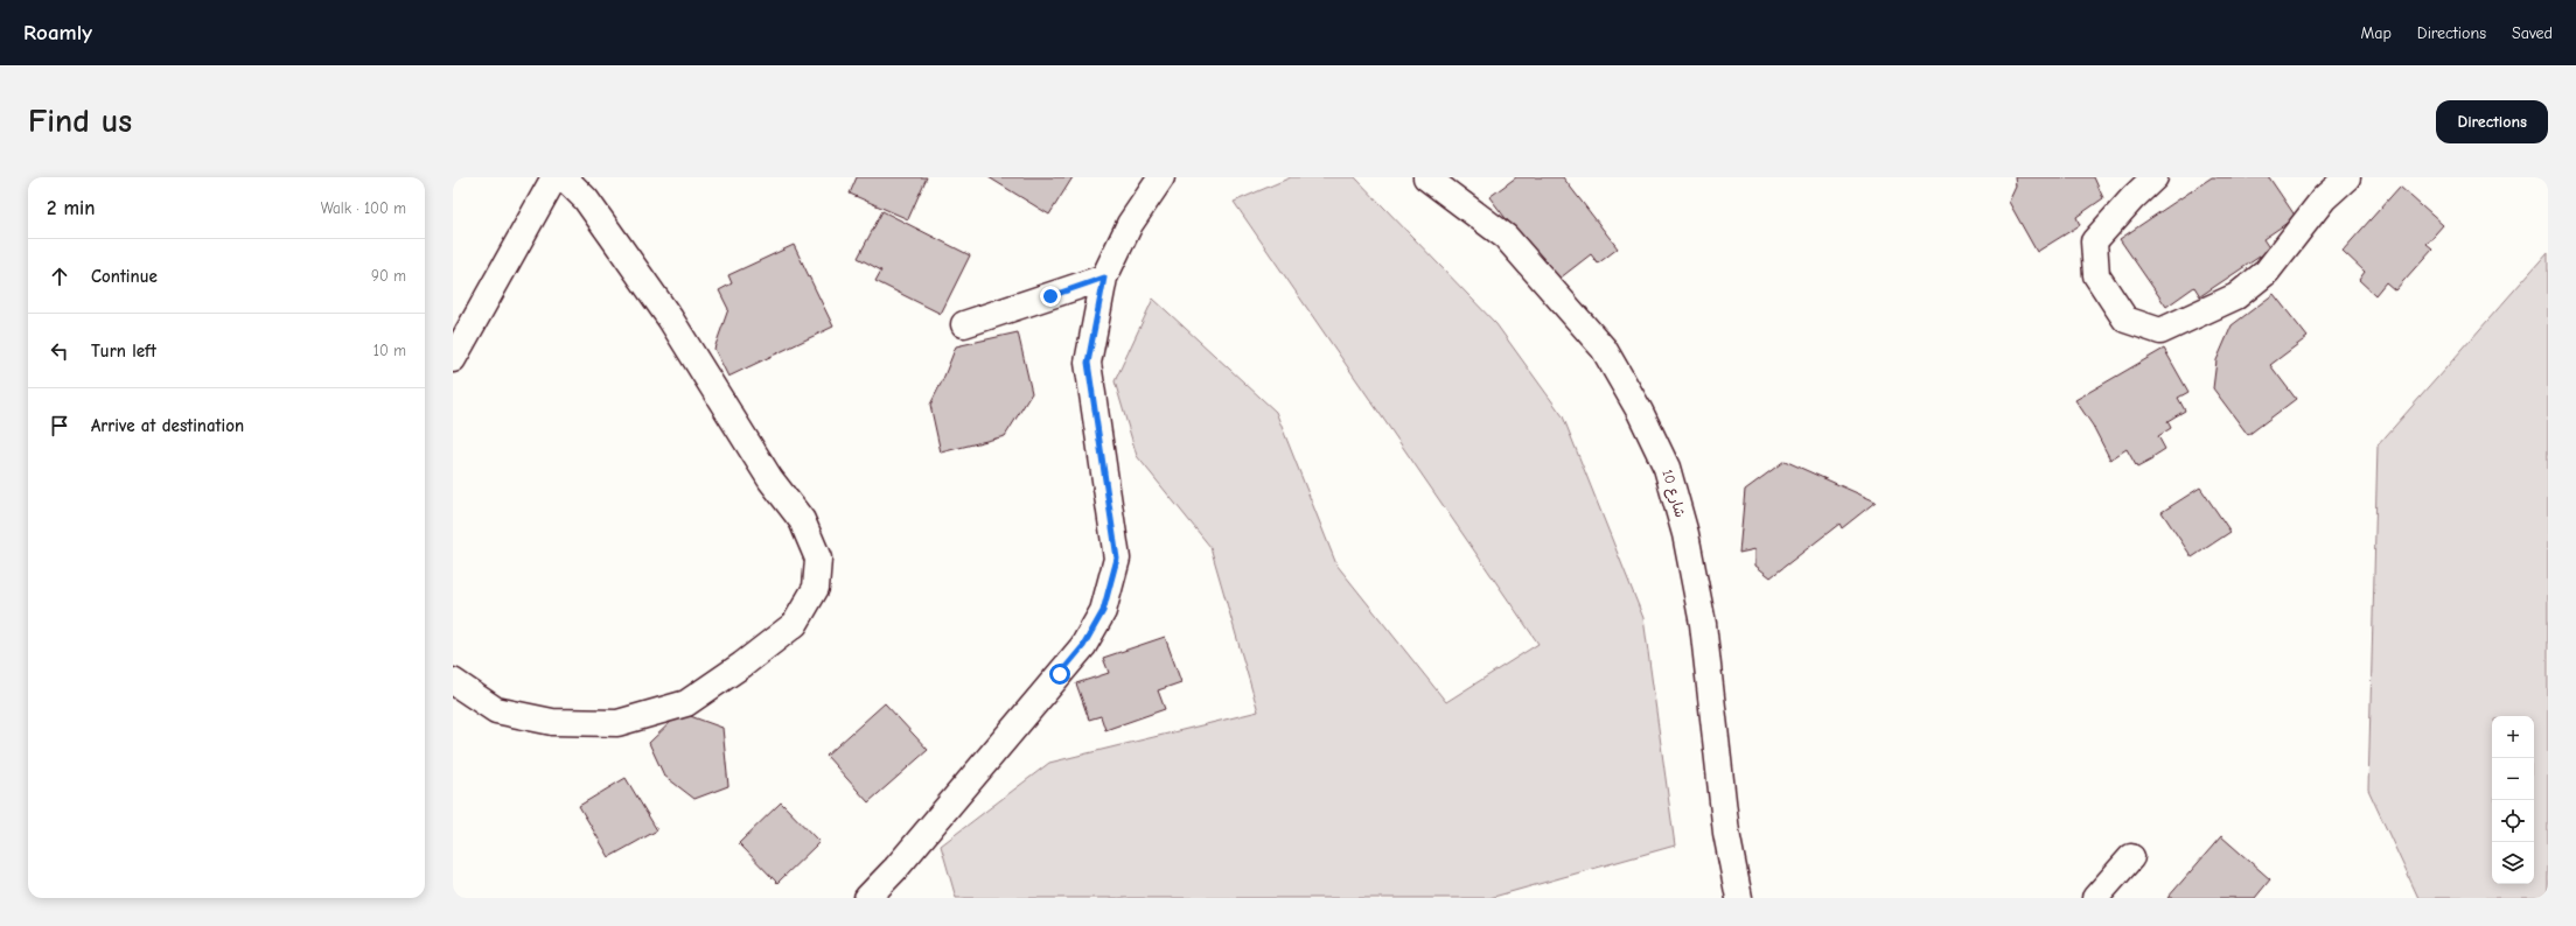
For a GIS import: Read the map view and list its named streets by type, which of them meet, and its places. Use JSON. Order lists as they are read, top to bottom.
{
  "streets": {
    "street": ["شارع 10"]
  },
  "page": {
    "header": "Roamly",
    "nav": ["Map", "Directions", "Saved"],
    "buttons": "Directions",
    "title": "Find us",
    "heading": ["2 min", "Walk · 100 m"],
    "list": [
      ["Continue", "90 m"],
      ["Turn left", "10 m"],
      "Arrive at destination"
    ],
    "map_buttons": ["+", "−"]
  }
}
